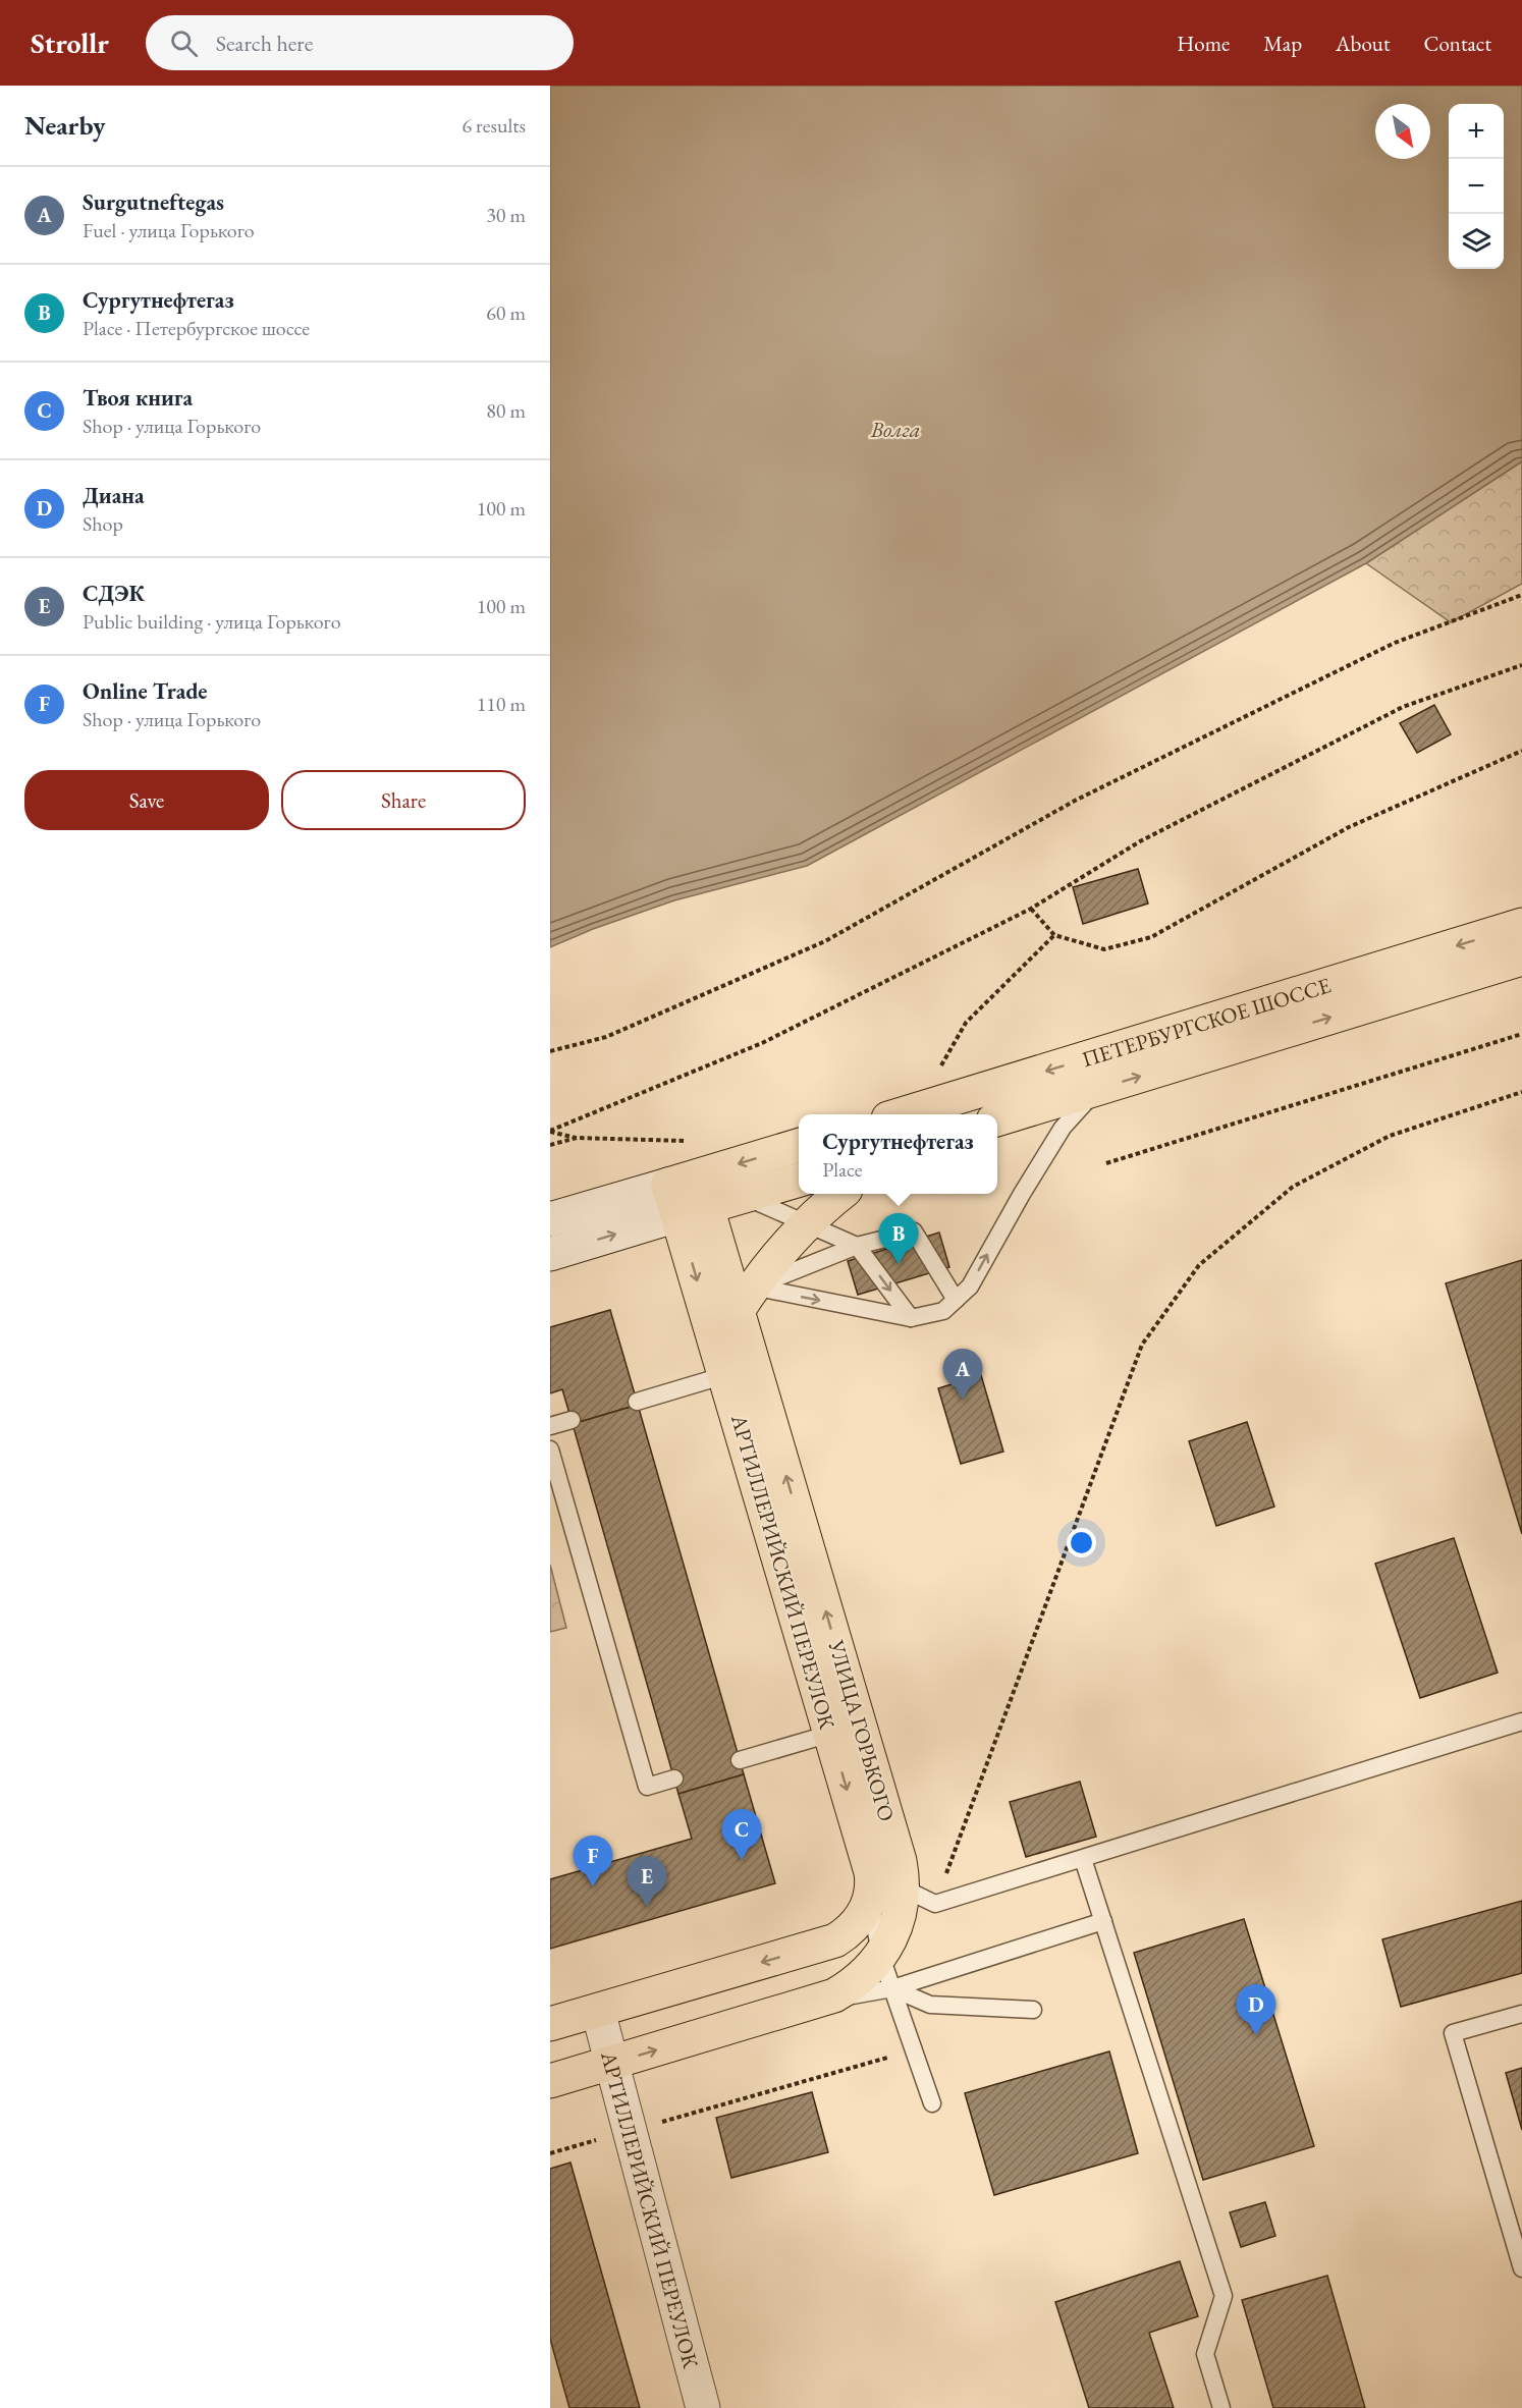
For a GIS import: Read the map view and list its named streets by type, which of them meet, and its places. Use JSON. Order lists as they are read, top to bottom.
{
  "streets": {
    "main road": ["ПЕТЕРБУРГСКОЕ ШОССЕ", "АРТИЛЛЕРИЙСКИЙ ПЕРЕУЛОК", "УЛИЦА ГОРЬКОГО"]
  },
  "crossings": [
    ["АРТИЛЛЕРИЙСКИЙ ПЕРЕУЛОК", "УЛИЦА ГОРЬКОГО"]
  ],
  "water": ["Волга"],
  "north": "bottom right",
  "page": {
    "header": "Strollr",
    "search": "Search here",
    "nav": [
      "Home",
      "Map",
      "About",
      "Contact"
    ],
    "heading": ["Nearby", "6 results"],
    "map_buttons": ["+", "−"],
    "list": [
      {
        "mark": "A",
        "name": "Surgutneftegas",
        "note": "Fuel · улица Горького",
        "value": "30 m"
      },
      {
        "mark": "B",
        "name": "Сургутнефтегаз",
        "note": "Place · Петербургское шоссе",
        "value": "60 m"
      },
      {
        "mark": "C",
        "name": "Твоя книга",
        "note": "Shop · улица Горького",
        "value": "80 m"
      },
      {
        "mark": "D",
        "name": "Диана",
        "note": "Shop",
        "value": "100 m"
      },
      {
        "mark": "E",
        "name": "СДЭК",
        "note": "Public building · улица Горького",
        "value": "100 m"
      },
      {
        "mark": "F",
        "name": "Online Trade",
        "note": "Shop · улица Горького",
        "value": "110 m"
      }
    ],
    "buttons": ["Save", "Share"],
    "popup": ["Сургутнефтегаз", "Place"],
    "pins": [
      "B",
      "A",
      "C",
      "F",
      "E",
      "D"
    ]
  }
}
